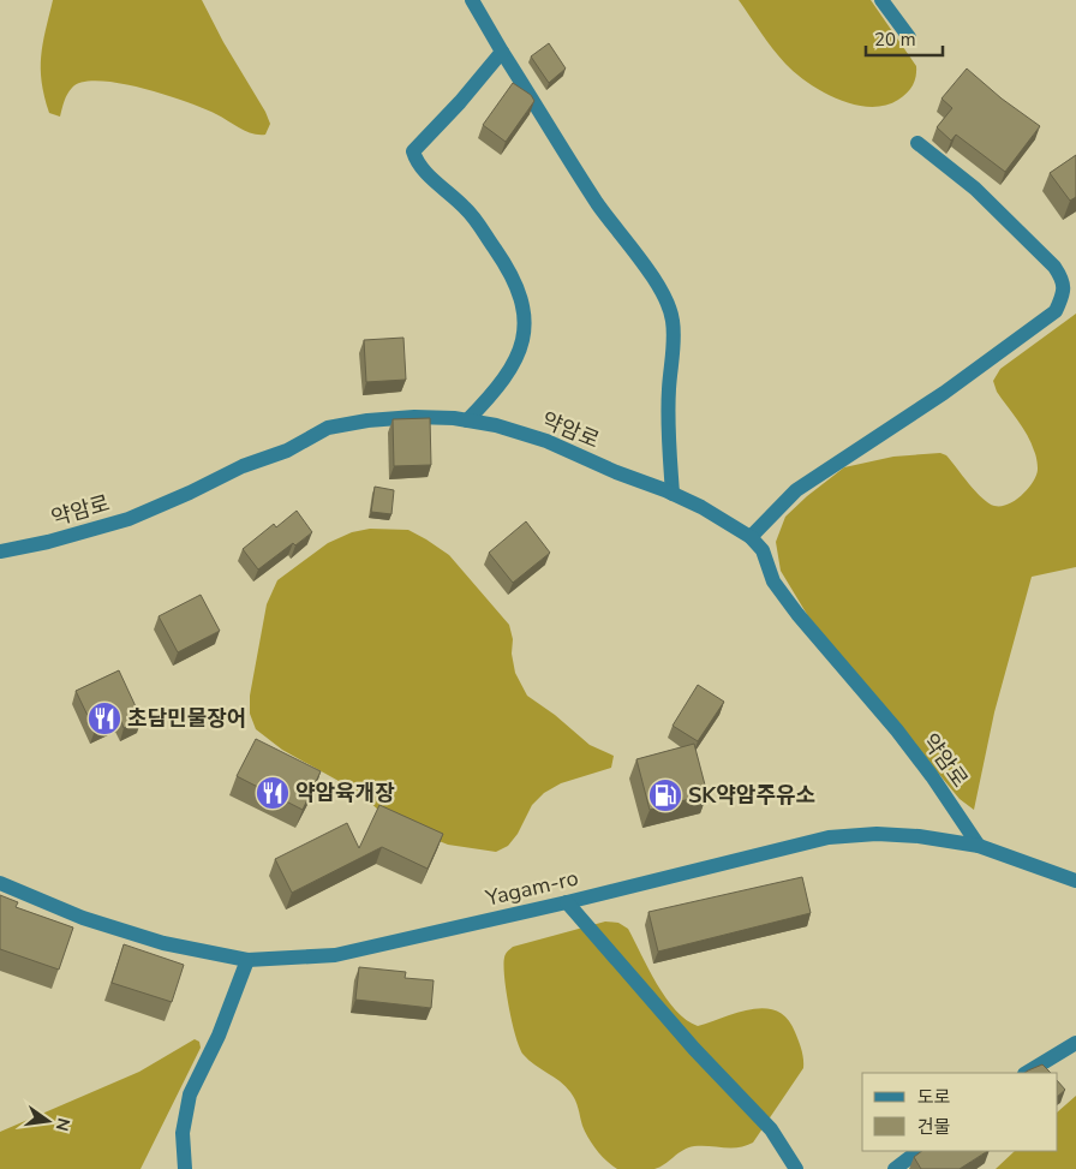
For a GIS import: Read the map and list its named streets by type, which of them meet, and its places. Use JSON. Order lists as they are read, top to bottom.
{
  "streets": {
    "street": ["약암로", "Yagam-ro"]
  },
  "crossings": [
    ["약암로", "Yagam-ro"]
  ],
  "places": {
    "restaurant": ["초담민물장어", "약암육개장"],
    "fuel station": ["SK약암주유소"]
  },
  "legend": ["도로", "건물"],
  "scale_bar": "20 m",
  "north": "right"
}
